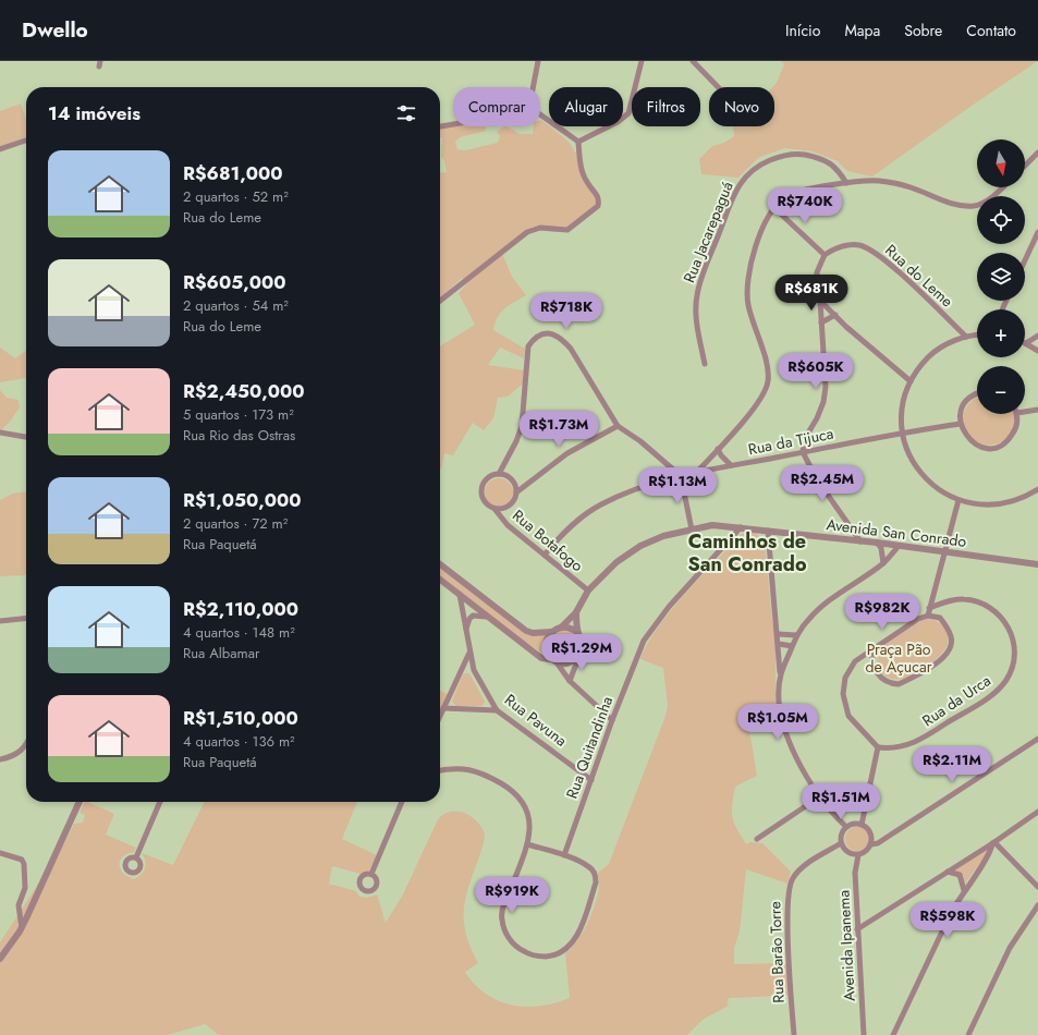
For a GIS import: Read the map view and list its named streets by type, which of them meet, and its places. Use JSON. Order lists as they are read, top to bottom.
{
  "streets": {
    "street": [
      "Rua Jacarepaguá",
      "Rua do Leme",
      "Rua da Tijuca",
      "Avenida San Conrado",
      "Rua Botafogo",
      "Rua da Urca",
      "Rua Pavuna",
      "Rua Quitandinha",
      "Avenida Ipanema",
      "Rua Barão Torre"
    ]
  },
  "crossings": [
    ["Rua da Tijuca", "Rua Botafogo"],
    ["Avenida San Conrado", "Rua Botafogo"],
    ["Avenida San Conrado", "Rua Quitandinha"],
    ["Rua Pavuna", "Rua Quitandinha"],
    ["Avenida Ipanema", "Rua Barão Torre"]
  ],
  "districts": ["Caminhos de San Conrado"],
  "parks": ["Praça Pão de Açucar"],
  "north": "bottom",
  "page": {
    "header": "Dwello",
    "nav": [
      "Início",
      "Mapa",
      "Sobre",
      "Contato"
    ],
    "chip": [
      "Comprar",
      "Alugar",
      "Filtros",
      "Novo"
    ],
    "heading": "14 imóveis",
    "map_buttons": ["+", "−"],
    "list": [
      {
        "name": "R$681,000",
        "note": "2 quartos · 52 m² · Rua do Leme"
      },
      {
        "name": "R$605,000",
        "note": "2 quartos · 54 m² · Rua do Leme"
      },
      {
        "name": "R$2,450,000",
        "note": "5 quartos · 173 m² · Rua Rio das Ostras"
      },
      {
        "name": "R$1,050,000",
        "note": "2 quartos · 72 m² · Rua Paquetá"
      },
      {
        "name": "R$2,110,000",
        "note": "4 quartos · 148 m² · Rua Albamar"
      },
      {
        "name": "R$1,510,000",
        "note": "4 quartos · 136 m² · Rua Paquetá"
      }
    ],
    "price": [
      "R$740K",
      "R$681K",
      "R$718K",
      "R$605K",
      "R$1.73M",
      "R$2.45M",
      "R$1.13M",
      "R$982K",
      "R$1.29M",
      "R$1.05M",
      "R$2.11M",
      "R$1.51M",
      "R$919K",
      "R$598K"
    ]
  }
}
